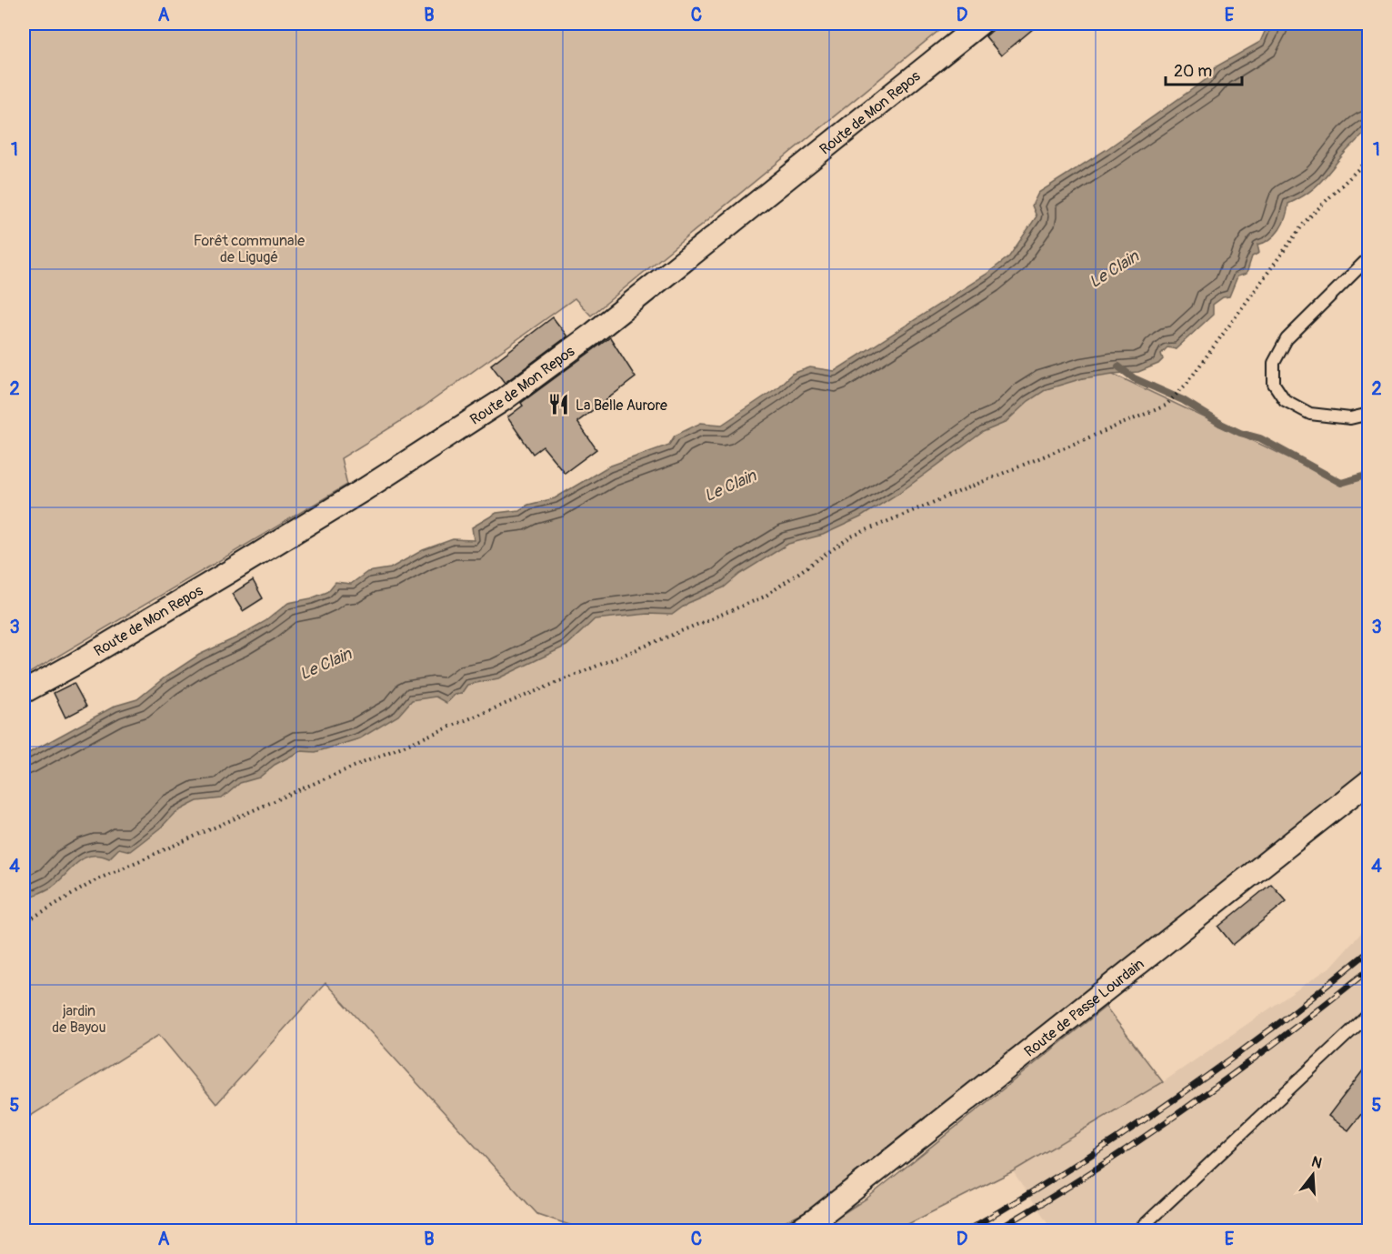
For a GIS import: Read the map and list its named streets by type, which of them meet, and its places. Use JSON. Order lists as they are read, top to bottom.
{
  "streets": {
    "street": ["Route de Mon Repos", "Route de Passe Lourdain"]
  },
  "water": ["Le Clain"],
  "parks": ["Forêt communale de Ligugé", "jardin de Bayou"],
  "places": {
    "restaurant": ["La Belle Aurore"]
  },
  "scale_bar": "20 m",
  "north": "top",
  "grid": {
    "columns": [
      "A",
      "B",
      "C",
      "D",
      "E"
    ],
    "rows": [
      "1",
      "2",
      "3",
      "4",
      "5"
    ]
  }
}
